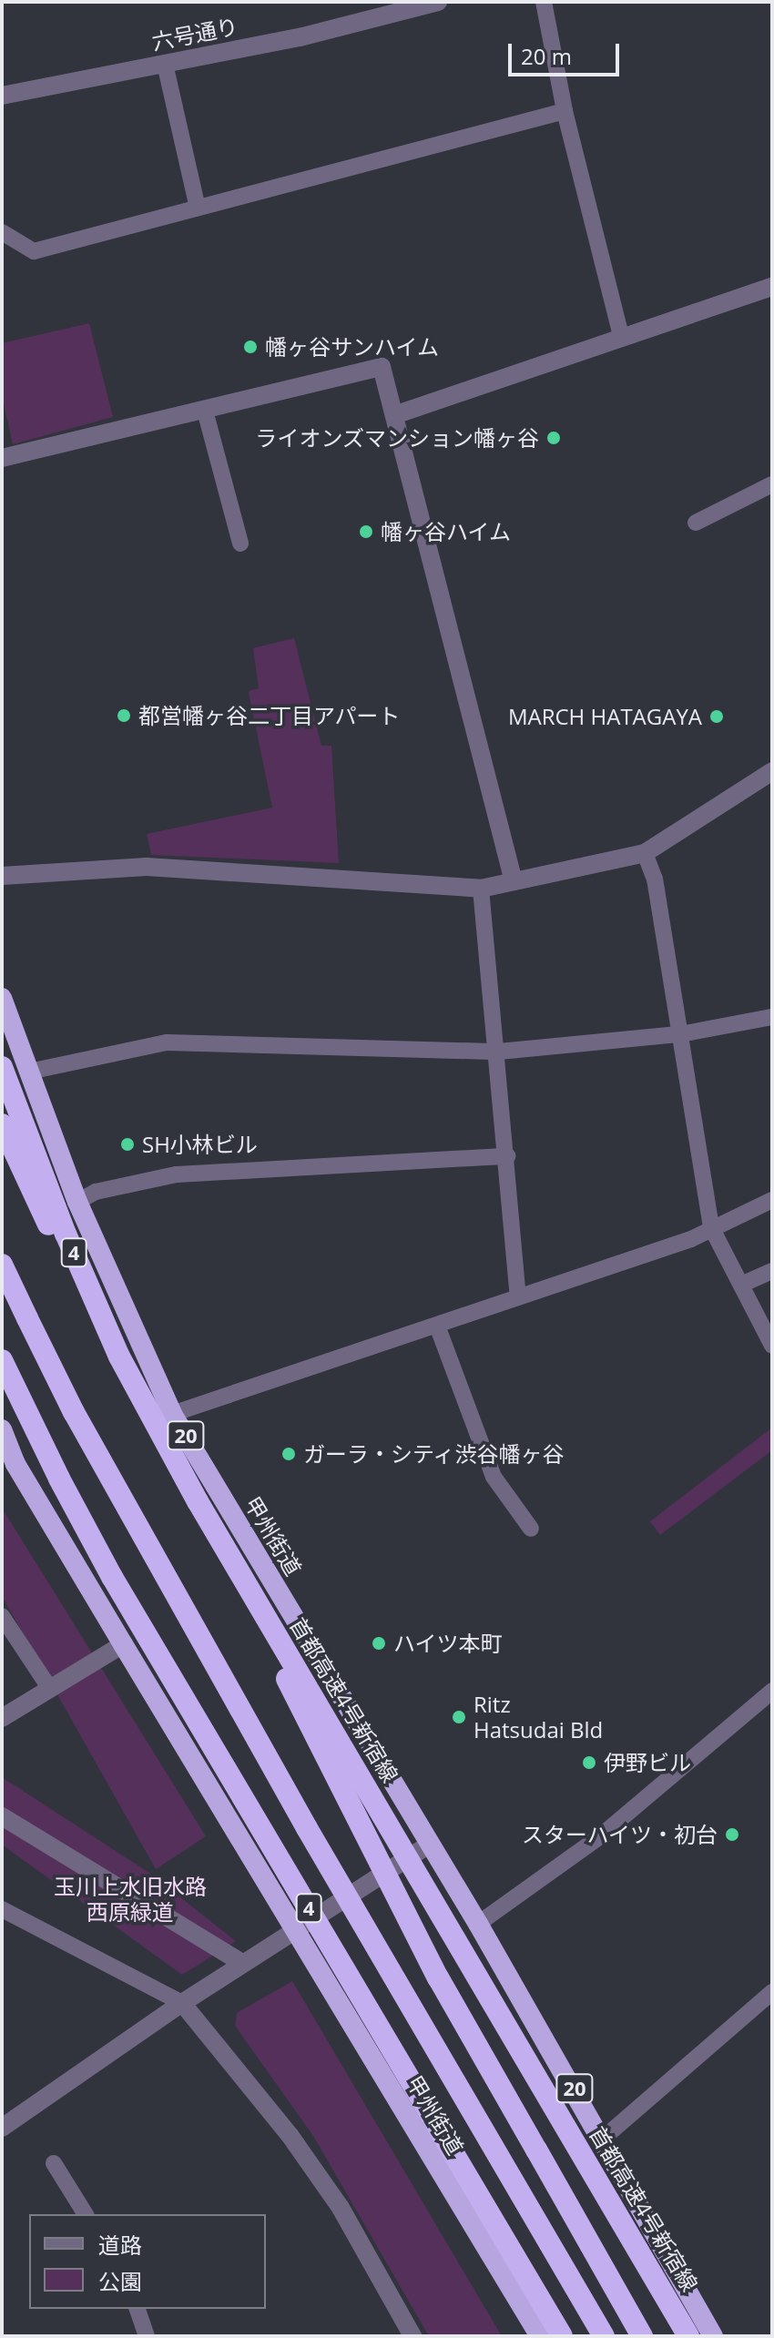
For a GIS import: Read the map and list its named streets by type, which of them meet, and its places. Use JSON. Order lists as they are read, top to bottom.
{
  "streets": {
    "highway": [
      "4",
      "20",
      "甲州街道",
      "首都高速4号新宿線"
    ],
    "street": ["六号通り"]
  },
  "parks": ["玉川上水旧水路 西原緑道"],
  "places": [
    "幡ヶ谷サンハイム",
    "ライオンズマンション幡ヶ谷",
    "幡ヶ谷ハイム",
    "都営幡ヶ谷二丁目アパート",
    "MARCH HATAGAYA",
    "SH小林ビル",
    "ガーラ・シティ渋谷幡ヶ谷",
    "ハイツ本町",
    "Ritz Hatsudai Bld",
    "伊野ビル",
    "スターハイツ・初台"
  ],
  "legend": ["道路", "公園"],
  "scale_bar": "20 m"
}
